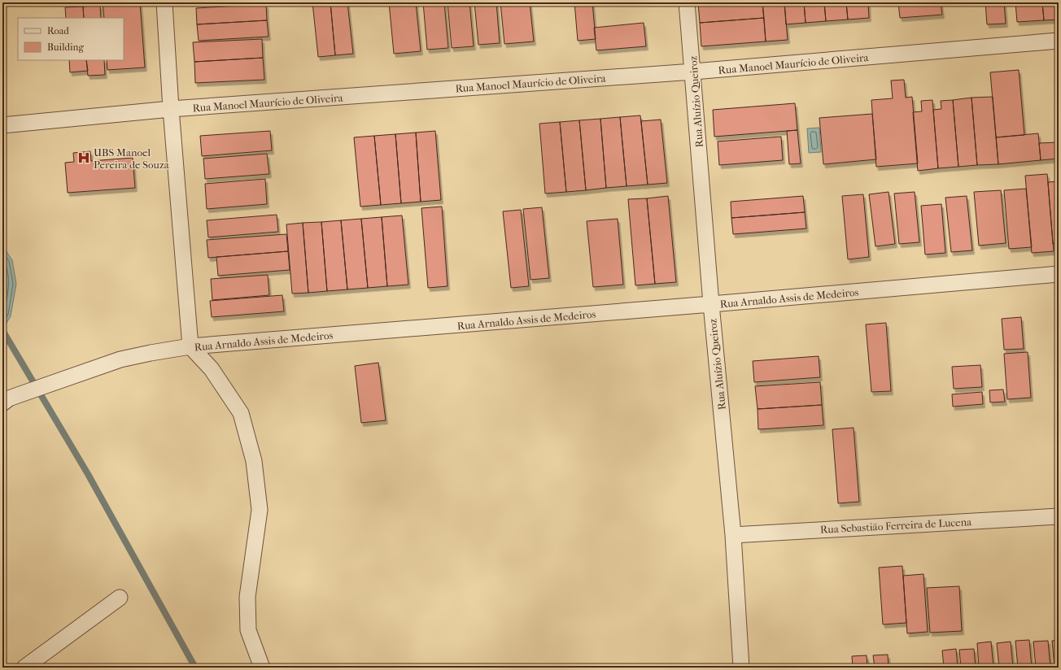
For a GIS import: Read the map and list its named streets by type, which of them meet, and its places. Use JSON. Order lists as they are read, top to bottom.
{
  "streets": {
    "street": [
      "Rua Manoel Maurício de Oliveira",
      "Rua Aluízio Queiroz",
      "Rua Arnaldo Assis de Medeiros",
      "Rua Sebastião Ferreira de Lucena"
    ]
  },
  "crossings": [
    ["Rua Manoel Maurício de Oliveira", "Rua Aluízio Queiroz"],
    ["Rua Aluízio Queiroz", "Rua Arnaldo Assis de Medeiros"],
    ["Rua Aluízio Queiroz", "Rua Sebastião Ferreira de Lucena"]
  ],
  "places": {
    "hospital": ["UBS Manoel Pereira de Souza"]
  },
  "legend": ["Road", "Building"]
}
